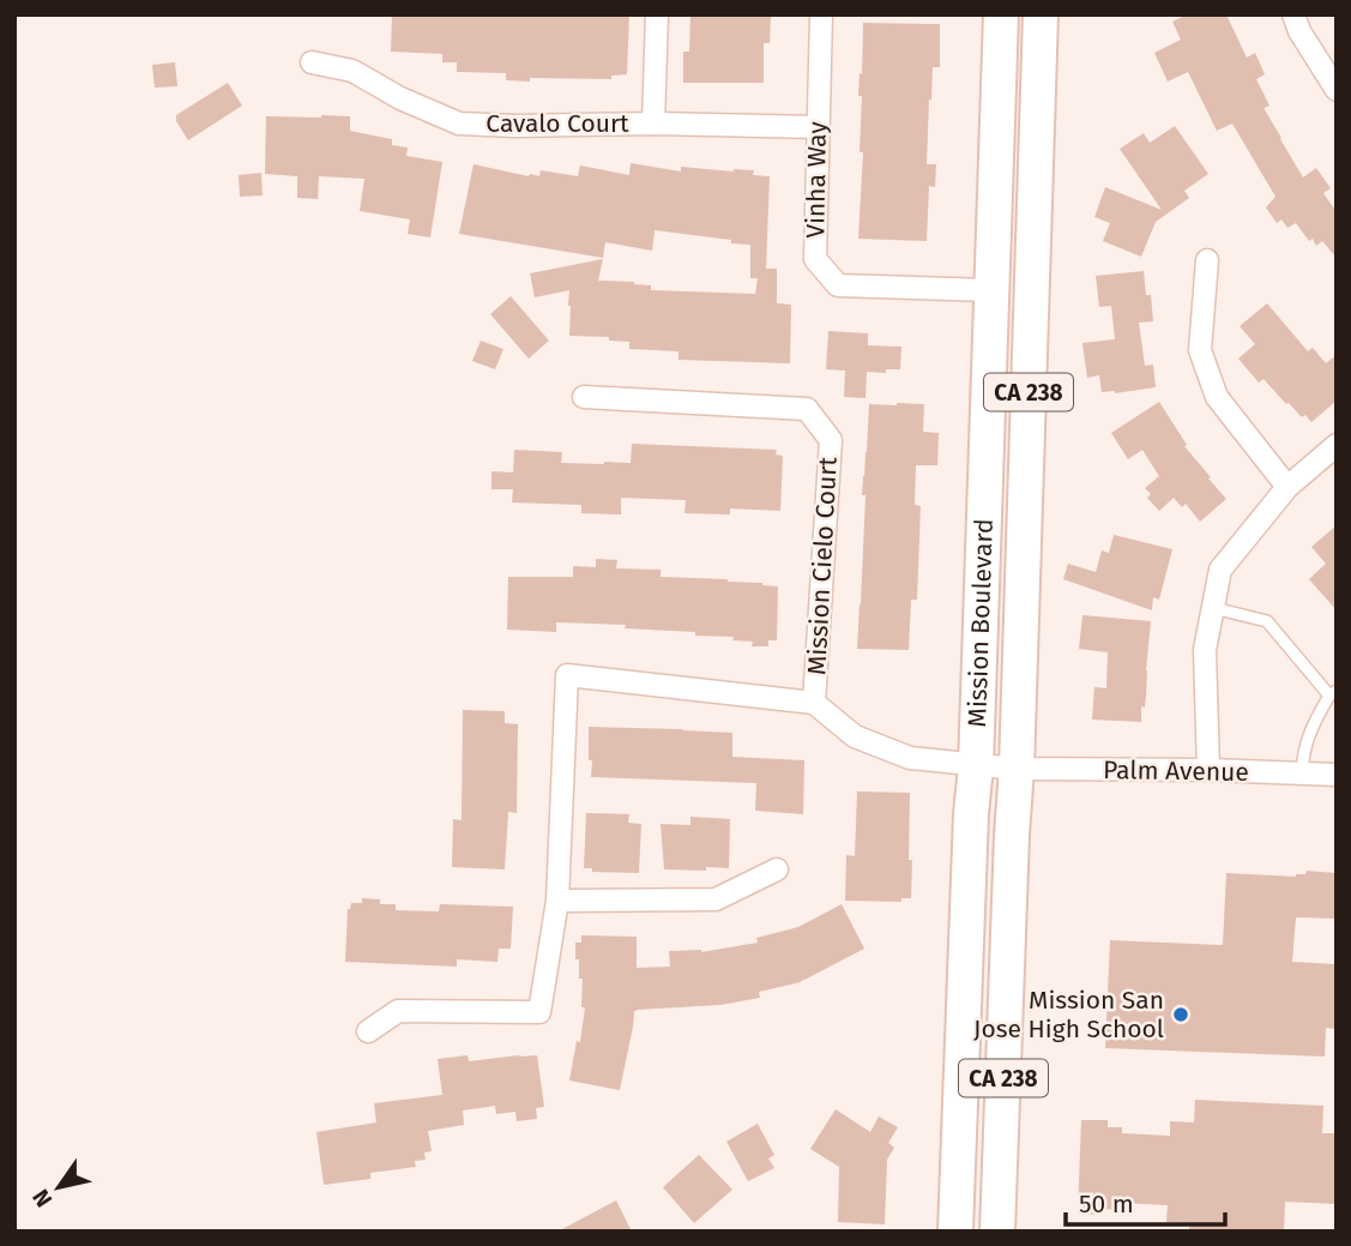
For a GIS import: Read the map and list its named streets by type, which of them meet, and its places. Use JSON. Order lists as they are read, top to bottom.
{
  "streets": {
    "main road": ["CA 238", "Mission Boulevard"],
    "street": [
      "Cavalo Court",
      "Vinha Way",
      "Mission Cielo Court",
      "Palm Avenue"
    ]
  },
  "crossings": [
    ["Cavalo Court", "Vinha Way"],
    ["Vinha Way", "Mission Boulevard"],
    ["Mission Cielo Court", "Palm Avenue"],
    ["Mission Boulevard", "Palm Avenue"]
  ],
  "places": ["Mission San Jose High School"],
  "scale_bar": "50 m",
  "north": "bottom left"
}
